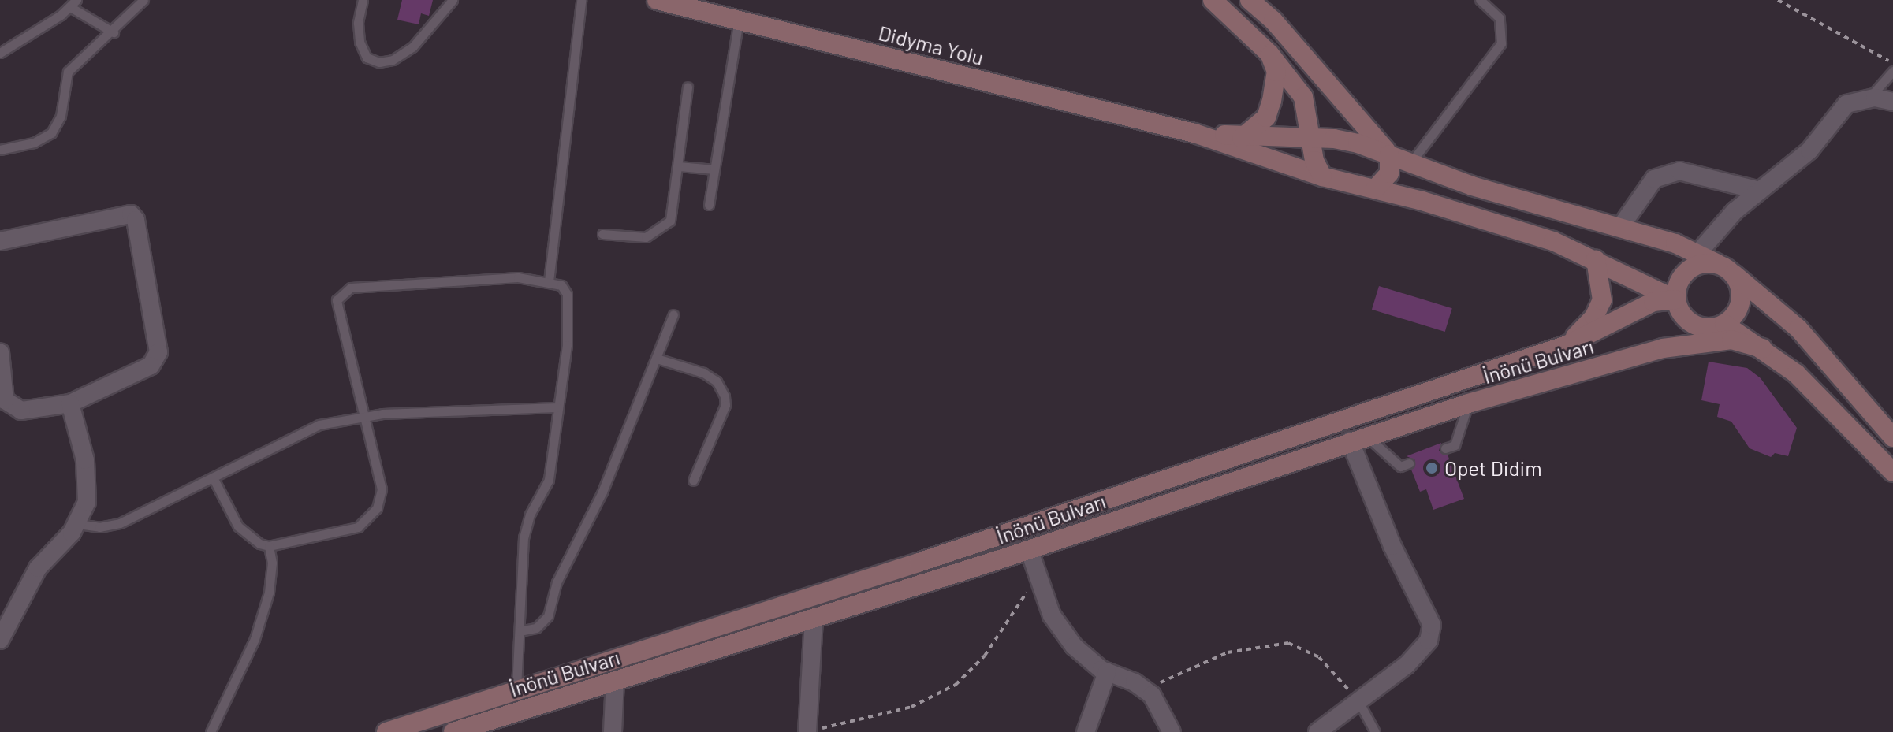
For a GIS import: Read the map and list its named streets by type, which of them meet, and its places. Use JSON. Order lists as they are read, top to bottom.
{
  "streets": {
    "main road": ["Didyma Yolu", "İnönü Bulvarı"]
  },
  "places": ["Opet Didim"]
}
